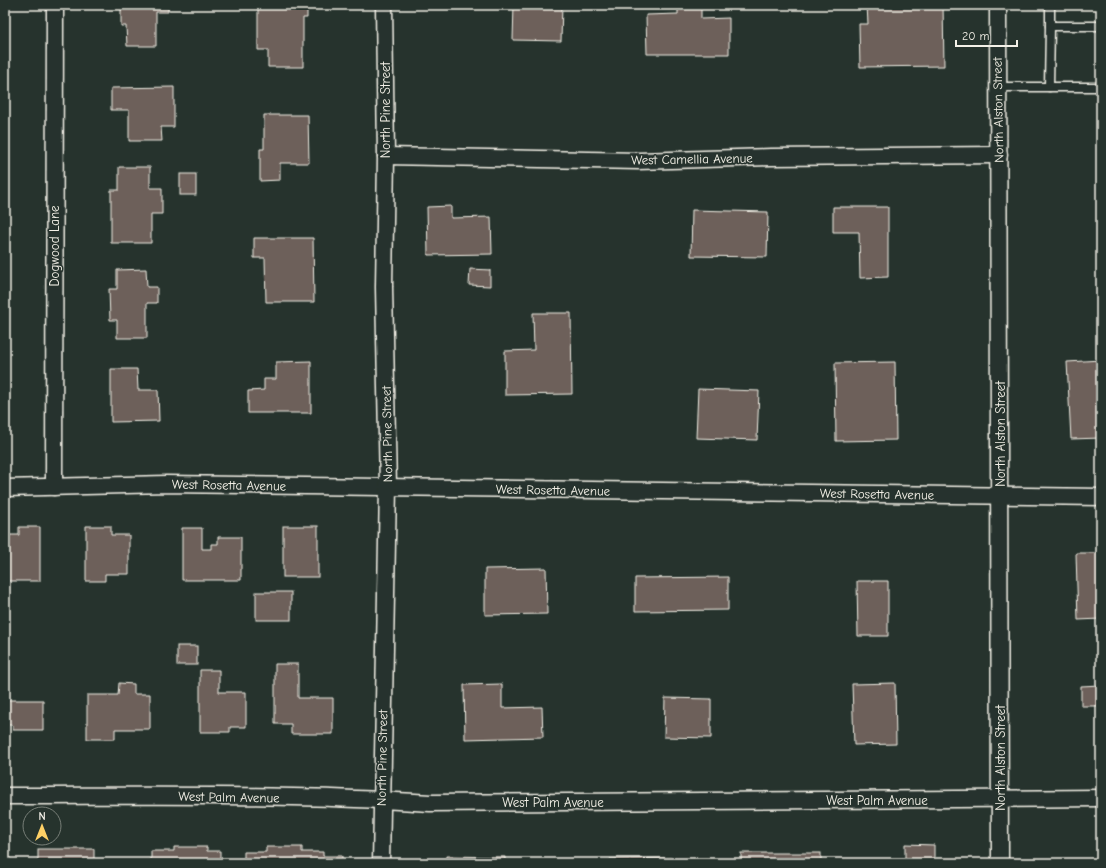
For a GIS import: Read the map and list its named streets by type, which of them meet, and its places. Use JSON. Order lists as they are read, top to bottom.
{
  "streets": {
    "street": [
      "North Pine Street",
      "North Alston Street",
      "West Camellia Avenue",
      "Dogwood Lane",
      "West Rosetta Avenue",
      "West Palm Avenue"
    ]
  },
  "crossings": [
    ["North Pine Street", "West Camellia Avenue"],
    ["North Pine Street", "West Rosetta Avenue"],
    ["North Pine Street", "West Palm Avenue"],
    ["North Alston Street", "West Camellia Avenue"],
    ["North Alston Street", "West Rosetta Avenue"],
    ["North Alston Street", "West Palm Avenue"],
    ["Dogwood Lane", "West Rosetta Avenue"]
  ],
  "scale_bar": "20 m",
  "north": "top"
}
